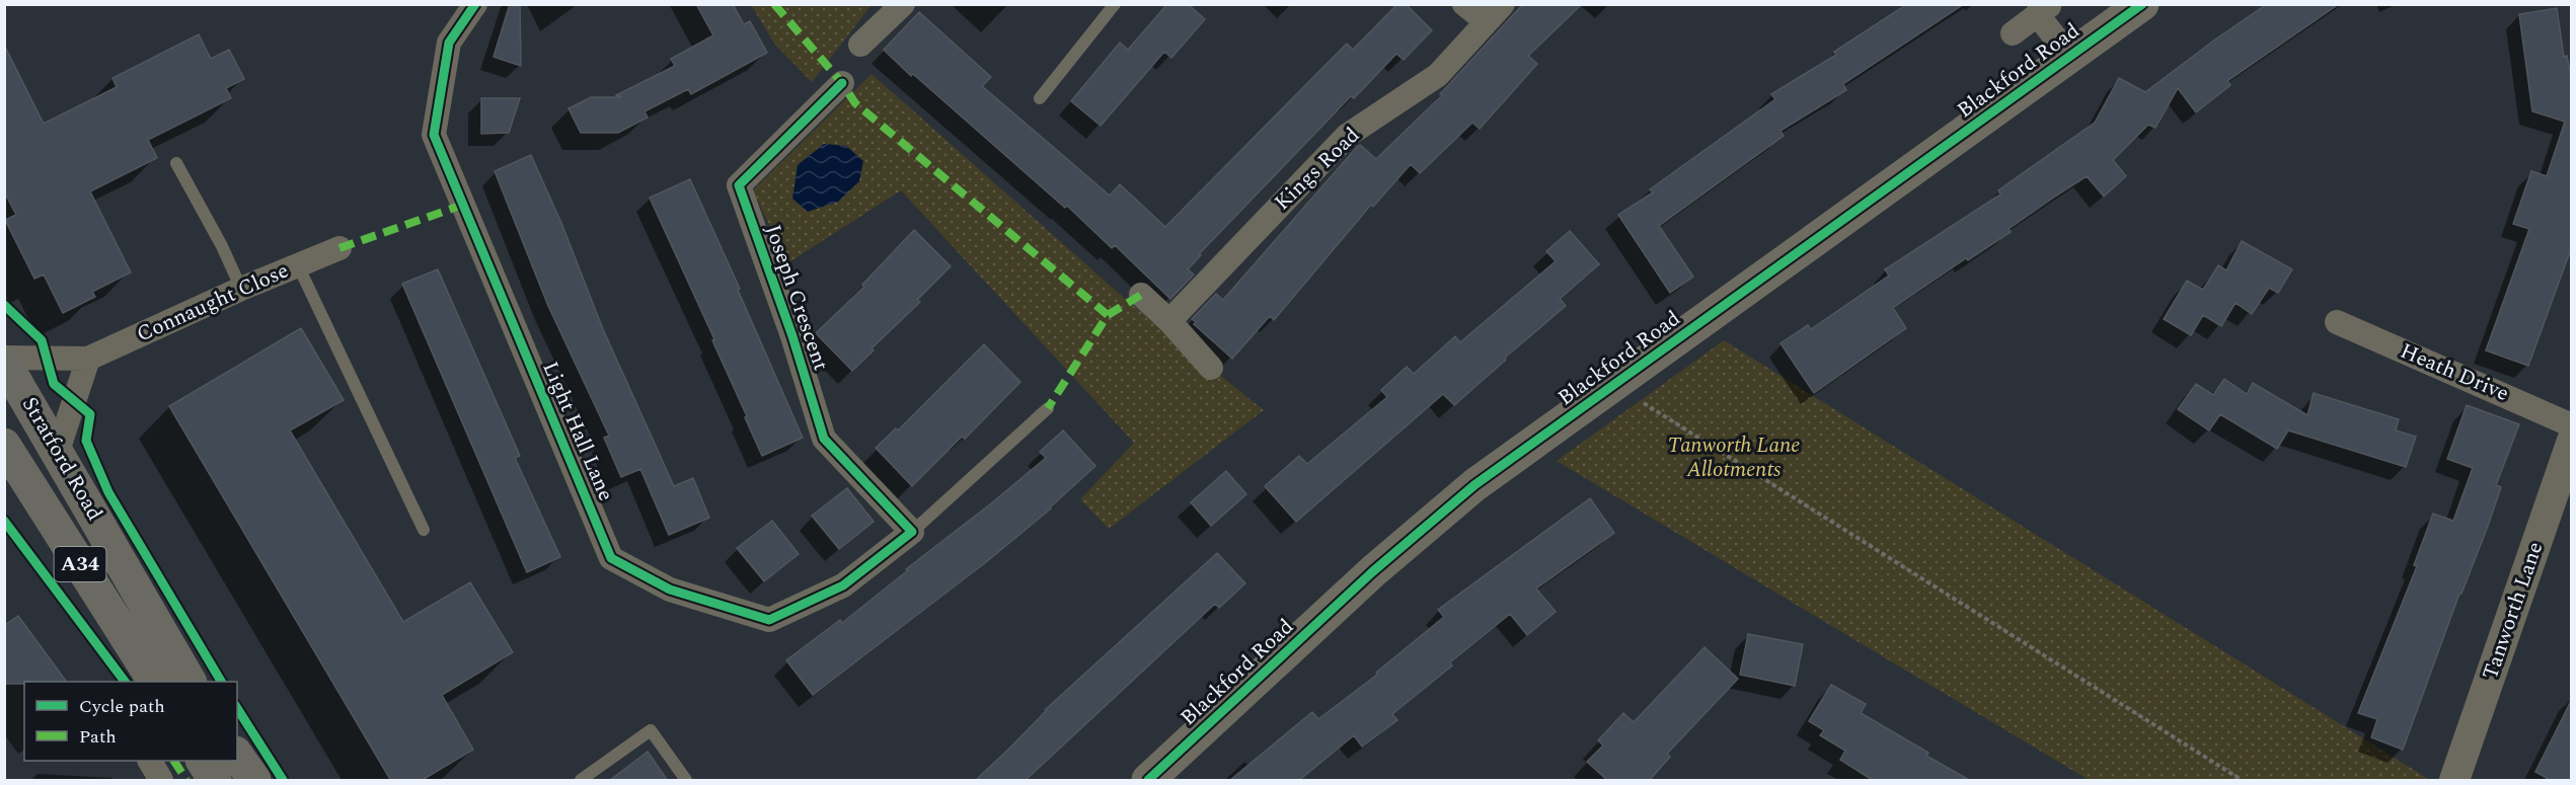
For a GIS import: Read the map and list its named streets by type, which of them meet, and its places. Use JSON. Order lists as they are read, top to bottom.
{
  "streets": {
    "highway": ["Stratford Road", "A34"],
    "main road": ["Blackford Road"],
    "street": [
      "Kings Road",
      "Joseph Crescent",
      "Connaught Close",
      "Heath Drive",
      "Light Hall Lane",
      "Tanworth Lane"
    ]
  },
  "crossings": [
    ["Joseph Crescent", "Light Hall Lane"],
    ["Connaught Close", "Stratford Road"]
  ],
  "parks": ["Tanworth Lane Allotments"],
  "legend": ["Cycle path", "Path"]
}
